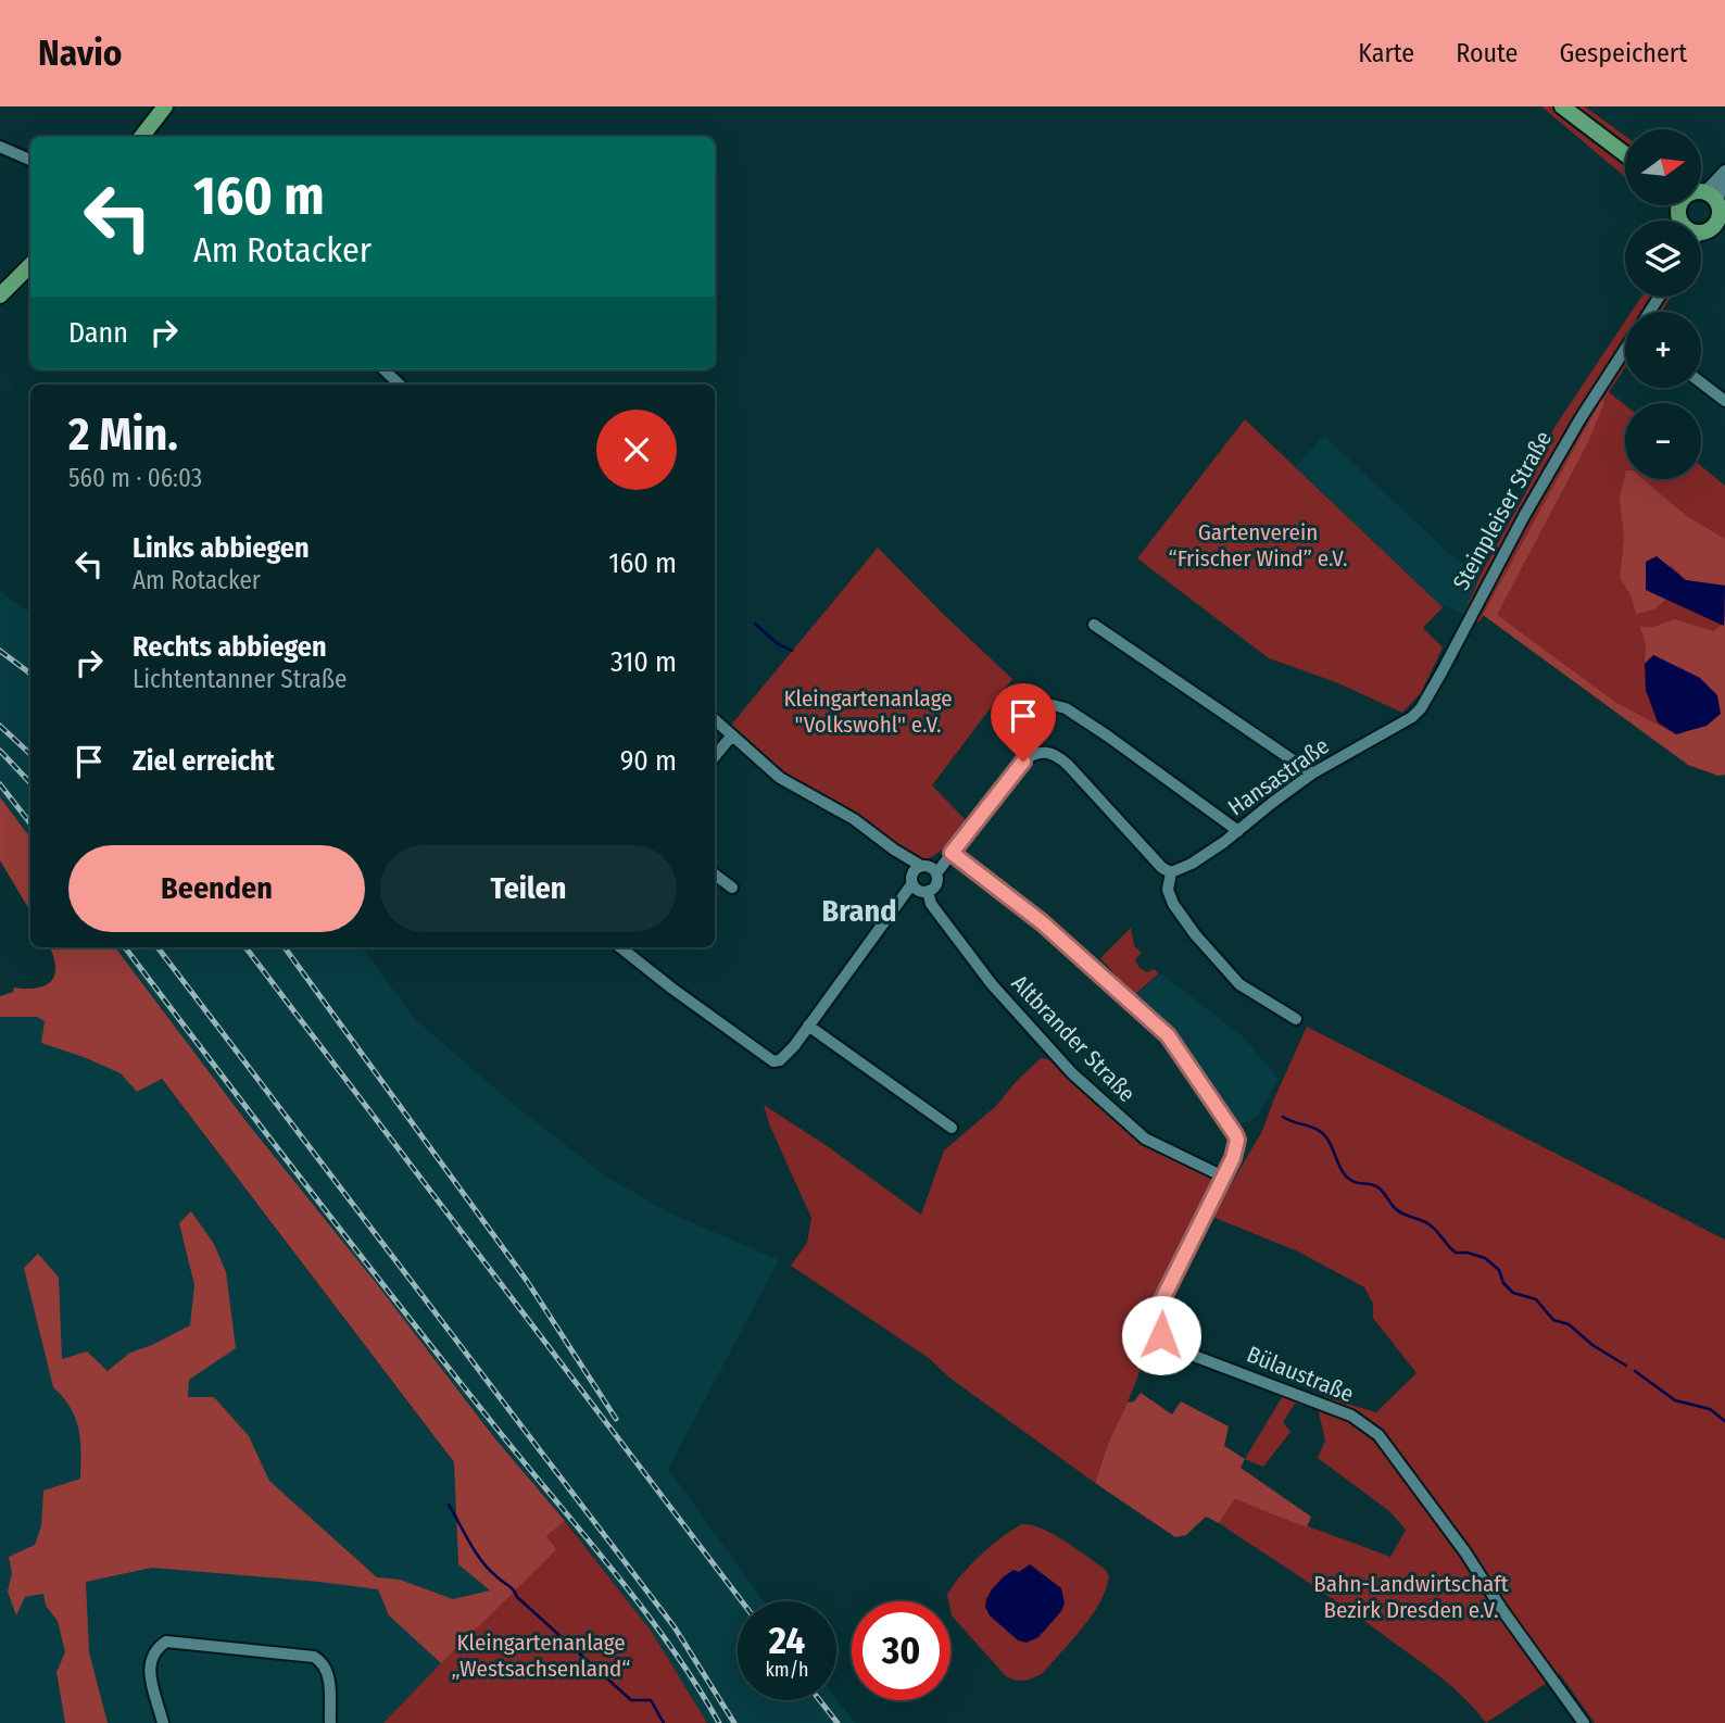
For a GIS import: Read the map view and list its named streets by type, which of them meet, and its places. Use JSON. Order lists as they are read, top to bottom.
{
  "streets": {
    "street": [
      "Steinpleiser Straße",
      "Hansastraße",
      "Altbrander Straße",
      "Bülaustraße"
    ]
  },
  "crossings": [
    ["Steinpleiser Straße", "Hansastraße"],
    ["Altbrander Straße", "Bülaustraße"]
  ],
  "districts": ["Brand"],
  "parks": [
    "Gartenverein “Frischer Wind” e.V.",
    "Kleingartenanlage \"Volkswohl\" e.V.",
    "Bahn-Landwirtschaft Bezirk Dresden e.V.",
    "Kleingartenanlage „Westsachsenland“"
  ],
  "north": "right",
  "page": {
    "header": "Navio",
    "nav": ["Karte", "Route", "Gespeichert"],
    "map_buttons": ["+", "−"],
    "turn": ["160 m", "Am Rotacker"],
    "then": "Dann",
    "heading": ["2 Min.", "560 m · 06:03"],
    "list": [
      {
        "name": "Links abbiegen",
        "note": "Am Rotacker",
        "value": "160 m"
      },
      {
        "name": "Rechts abbiegen",
        "note": "Lichtentanner Straße",
        "value": "310 m"
      },
      {
        "name": "Ziel erreicht",
        "value": "90 m"
      }
    ],
    "buttons": ["Beenden", "Teilen"],
    "speed": "24 km/h",
    "limit": "30"
  }
}
